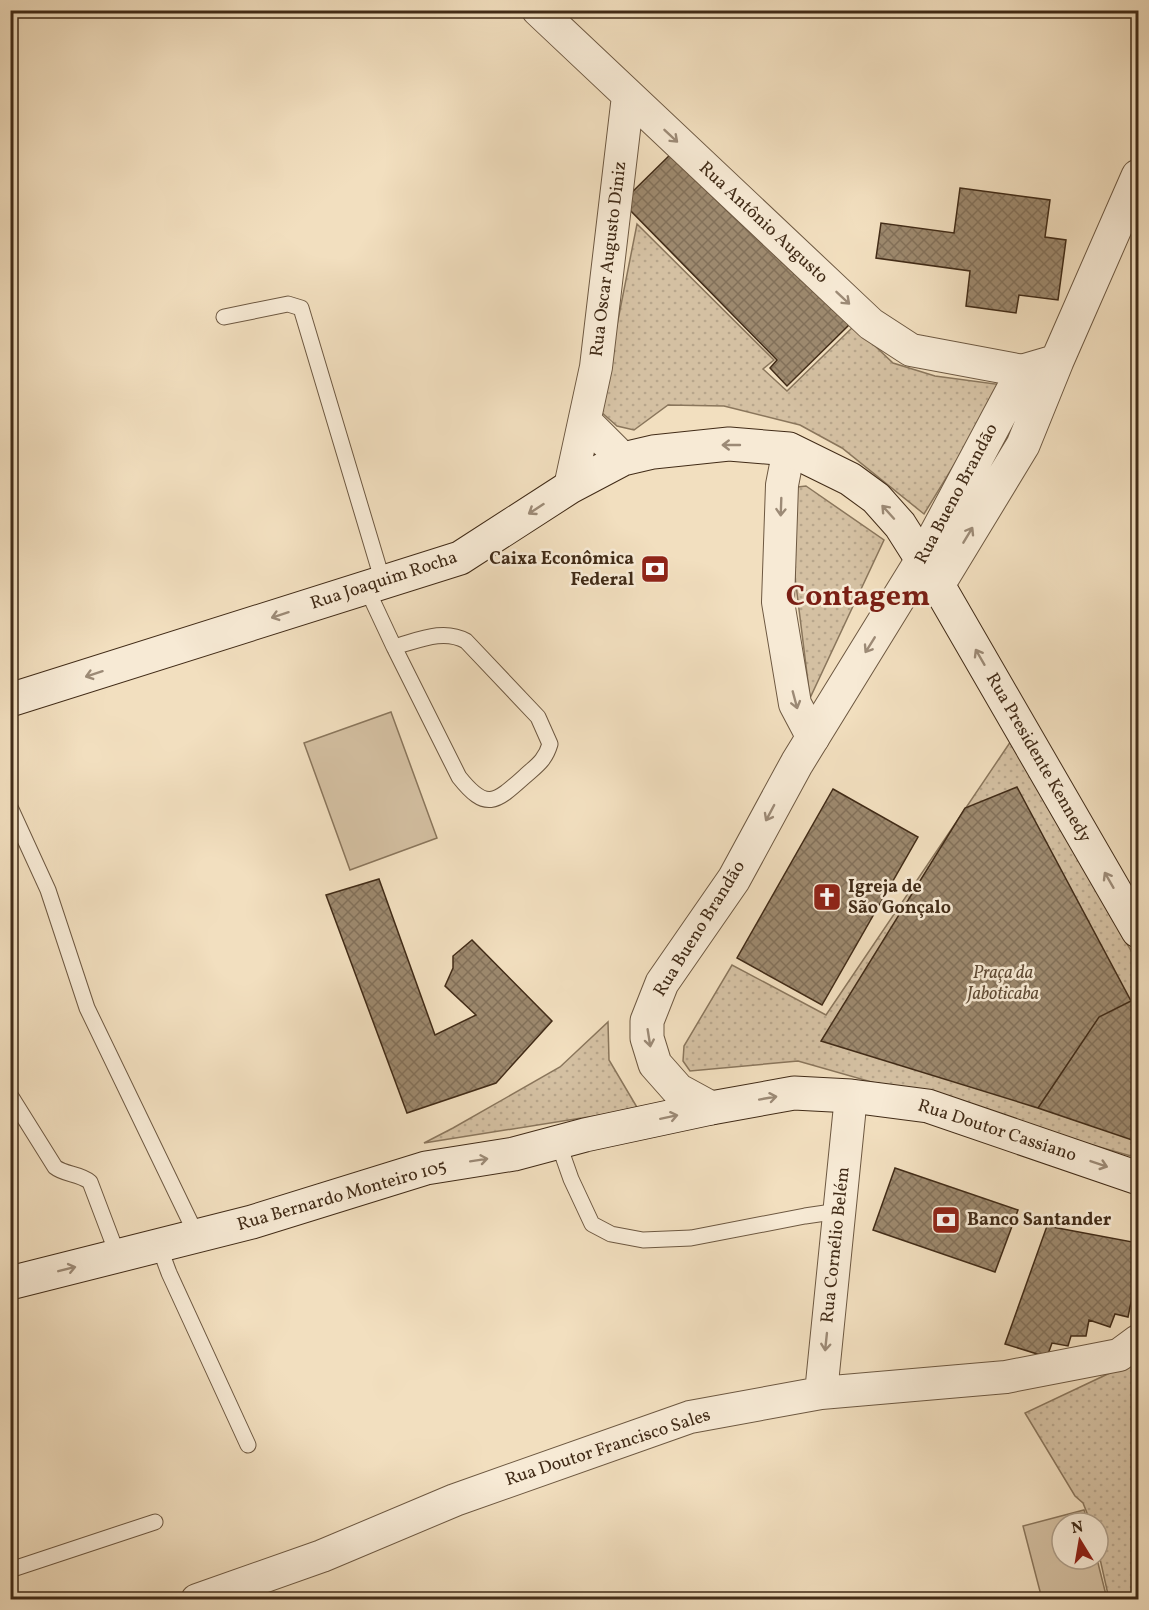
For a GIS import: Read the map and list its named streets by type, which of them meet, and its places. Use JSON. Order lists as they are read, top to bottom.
{
  "streets": {
    "main road": [
      "Rua Bueno Brandão",
      "Rua Joaquim Rocha",
      "Rua Presidente Kennedy",
      "Rua Doutor Cassiano",
      "Rua Bernardo Monteiro 105"
    ],
    "street": [
      "Rua Antônio Augusto",
      "Rua Oscar Augusto Diniz",
      "Rua Cornélio Belém",
      "Rua Doutor Francisco Sales"
    ]
  },
  "crossings": [
    ["Rua Antônio Augusto", "Rua Oscar Augusto Diniz"],
    ["Rua Antônio Augusto", "Rua Bueno Brandão"],
    ["Rua Oscar Augusto Diniz", "Rua Joaquim Rocha"],
    ["Rua Bueno Brandão", "Rua Joaquim Rocha"],
    ["Rua Bueno Brandão", "Rua Presidente Kennedy"],
    ["Rua Bueno Brandão", "Rua Doutor Cassiano"],
    ["Rua Bueno Brandão", "Rua Bernardo Monteiro 105"],
    ["Rua Joaquim Rocha", "Rua Presidente Kennedy"],
    ["Rua Doutor Cassiano", "Rua Bernardo Monteiro 105"],
    ["Rua Doutor Cassiano", "Rua Cornélio Belém"],
    ["Rua Cornélio Belém", "Rua Doutor Francisco Sales"]
  ],
  "one_way": [
    "Rua Antônio Augusto",
    "Rua Joaquim Rocha",
    "Rua Presidente Kennedy",
    "Rua Doutor Cassiano",
    "Rua Bernardo Monteiro 105",
    "Rua Cornélio Belém"
  ],
  "districts": ["Contagem"],
  "parks": ["Praça da Jaboticaba"],
  "places": {
    "bank": ["Caixa Econômica Federal", "Banco Santander"],
    "church": ["Igreja de São Gonçalo"]
  },
  "north": "top"
}
